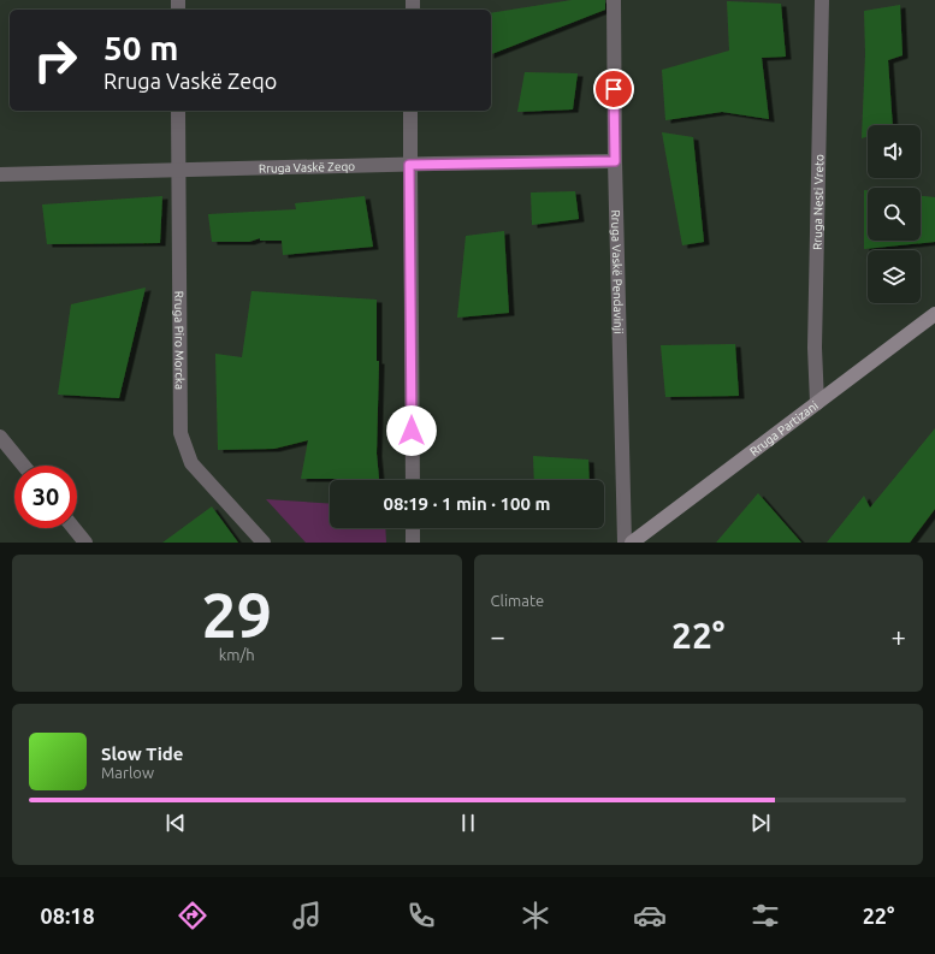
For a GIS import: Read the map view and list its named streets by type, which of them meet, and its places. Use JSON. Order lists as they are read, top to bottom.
{
  "streets": {
    "street": [
      "Rruga Vaskë Zeqo",
      "Rruga Nesti Vreto",
      "Rruga Vaskë Pendavinji",
      "Rruga Piro Morcka",
      "Rruga Partizani"
    ]
  },
  "crossings": [
    ["Rruga Vaskë Zeqo", "Rruga Vaskë Pendavinji"],
    ["Rruga Vaskë Zeqo", "Rruga Piro Morcka"],
    ["Rruga Nesti Vreto", "Rruga Partizani"]
  ],
  "page": {
    "turn": ["50 m", "Rruga Vaskë Zeqo"],
    "limit": "30",
    "trip": "08:19 · 1 min · 100 m",
    "tile": [
      ["29", "km/h"],
      "Climate"
    ],
    "heat": ["−", "22°", "+"],
    "song": ["Slow Tide", "Marlow"],
    "tabs": ["08:18", "22°"]
  }
}
